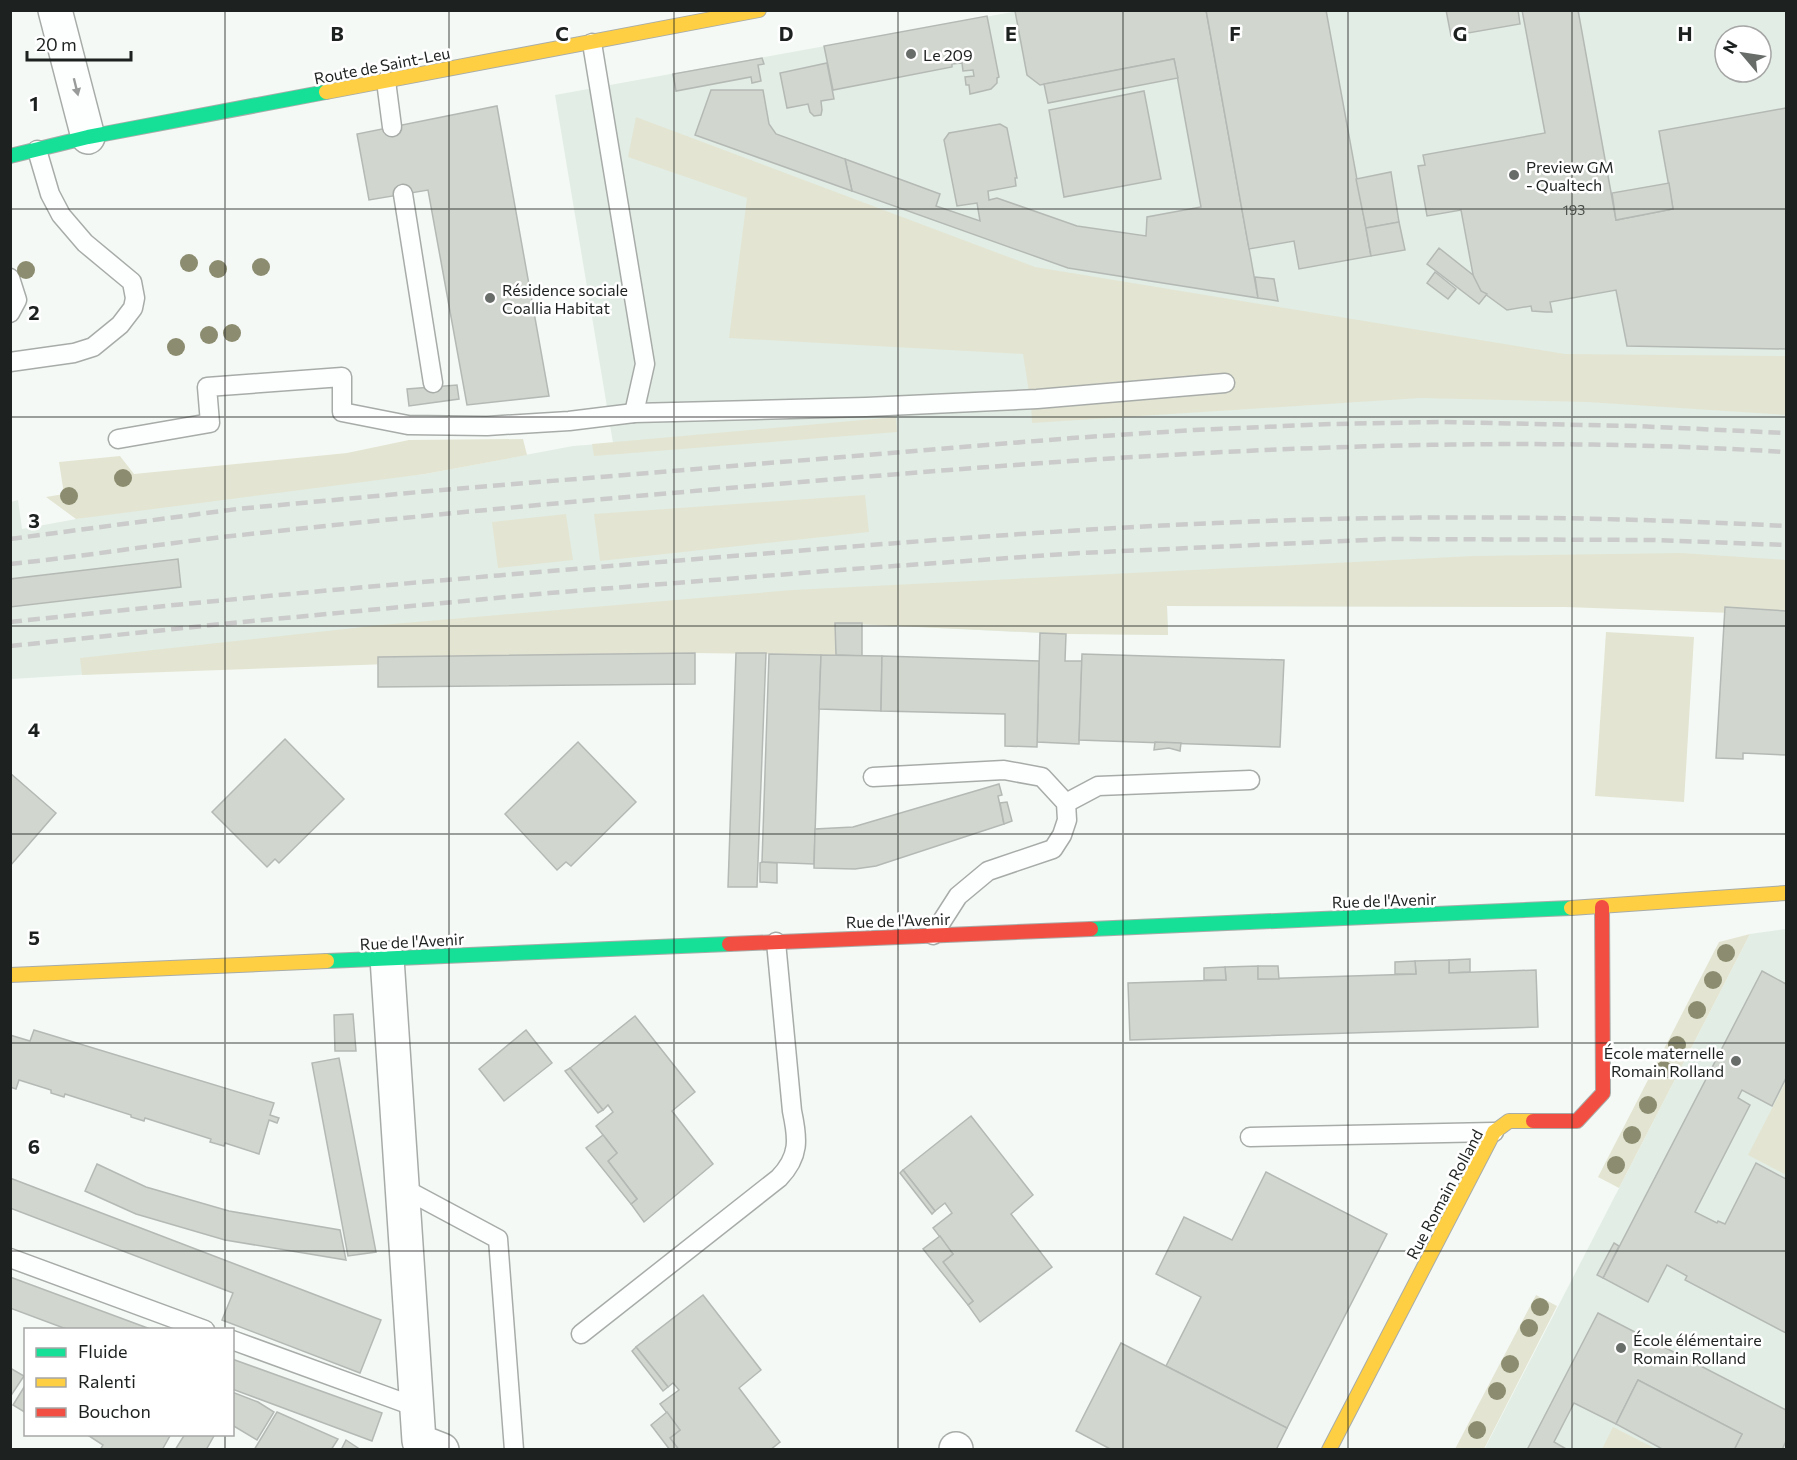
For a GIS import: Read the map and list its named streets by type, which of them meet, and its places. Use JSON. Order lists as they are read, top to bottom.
{
  "streets": {
    "street": ["Route de Saint-Leu", "Rue de l'Avenir", "Rue Romain Rolland"]
  },
  "crossings": [
    ["Rue de l'Avenir", "Rue Romain Rolland"]
  ],
  "places": [
    "Le 209",
    "Preview GM - Qualtech",
    "Résidence sociale Coallia Habitat",
    "École maternelle Romain Rolland",
    "École élémentaire Romain Rolland"
  ],
  "house_numbers": ["193"],
  "legend": ["Fluide", "Ralenti", "Bouchon"],
  "scale_bar": "20 m",
  "north": "top left",
  "grid": {
    "columns": [
      "B",
      "C",
      "D",
      "E",
      "F",
      "G",
      "H"
    ],
    "rows": [
      "1",
      "2",
      "3",
      "4",
      "5",
      "6"
    ]
  }
}
